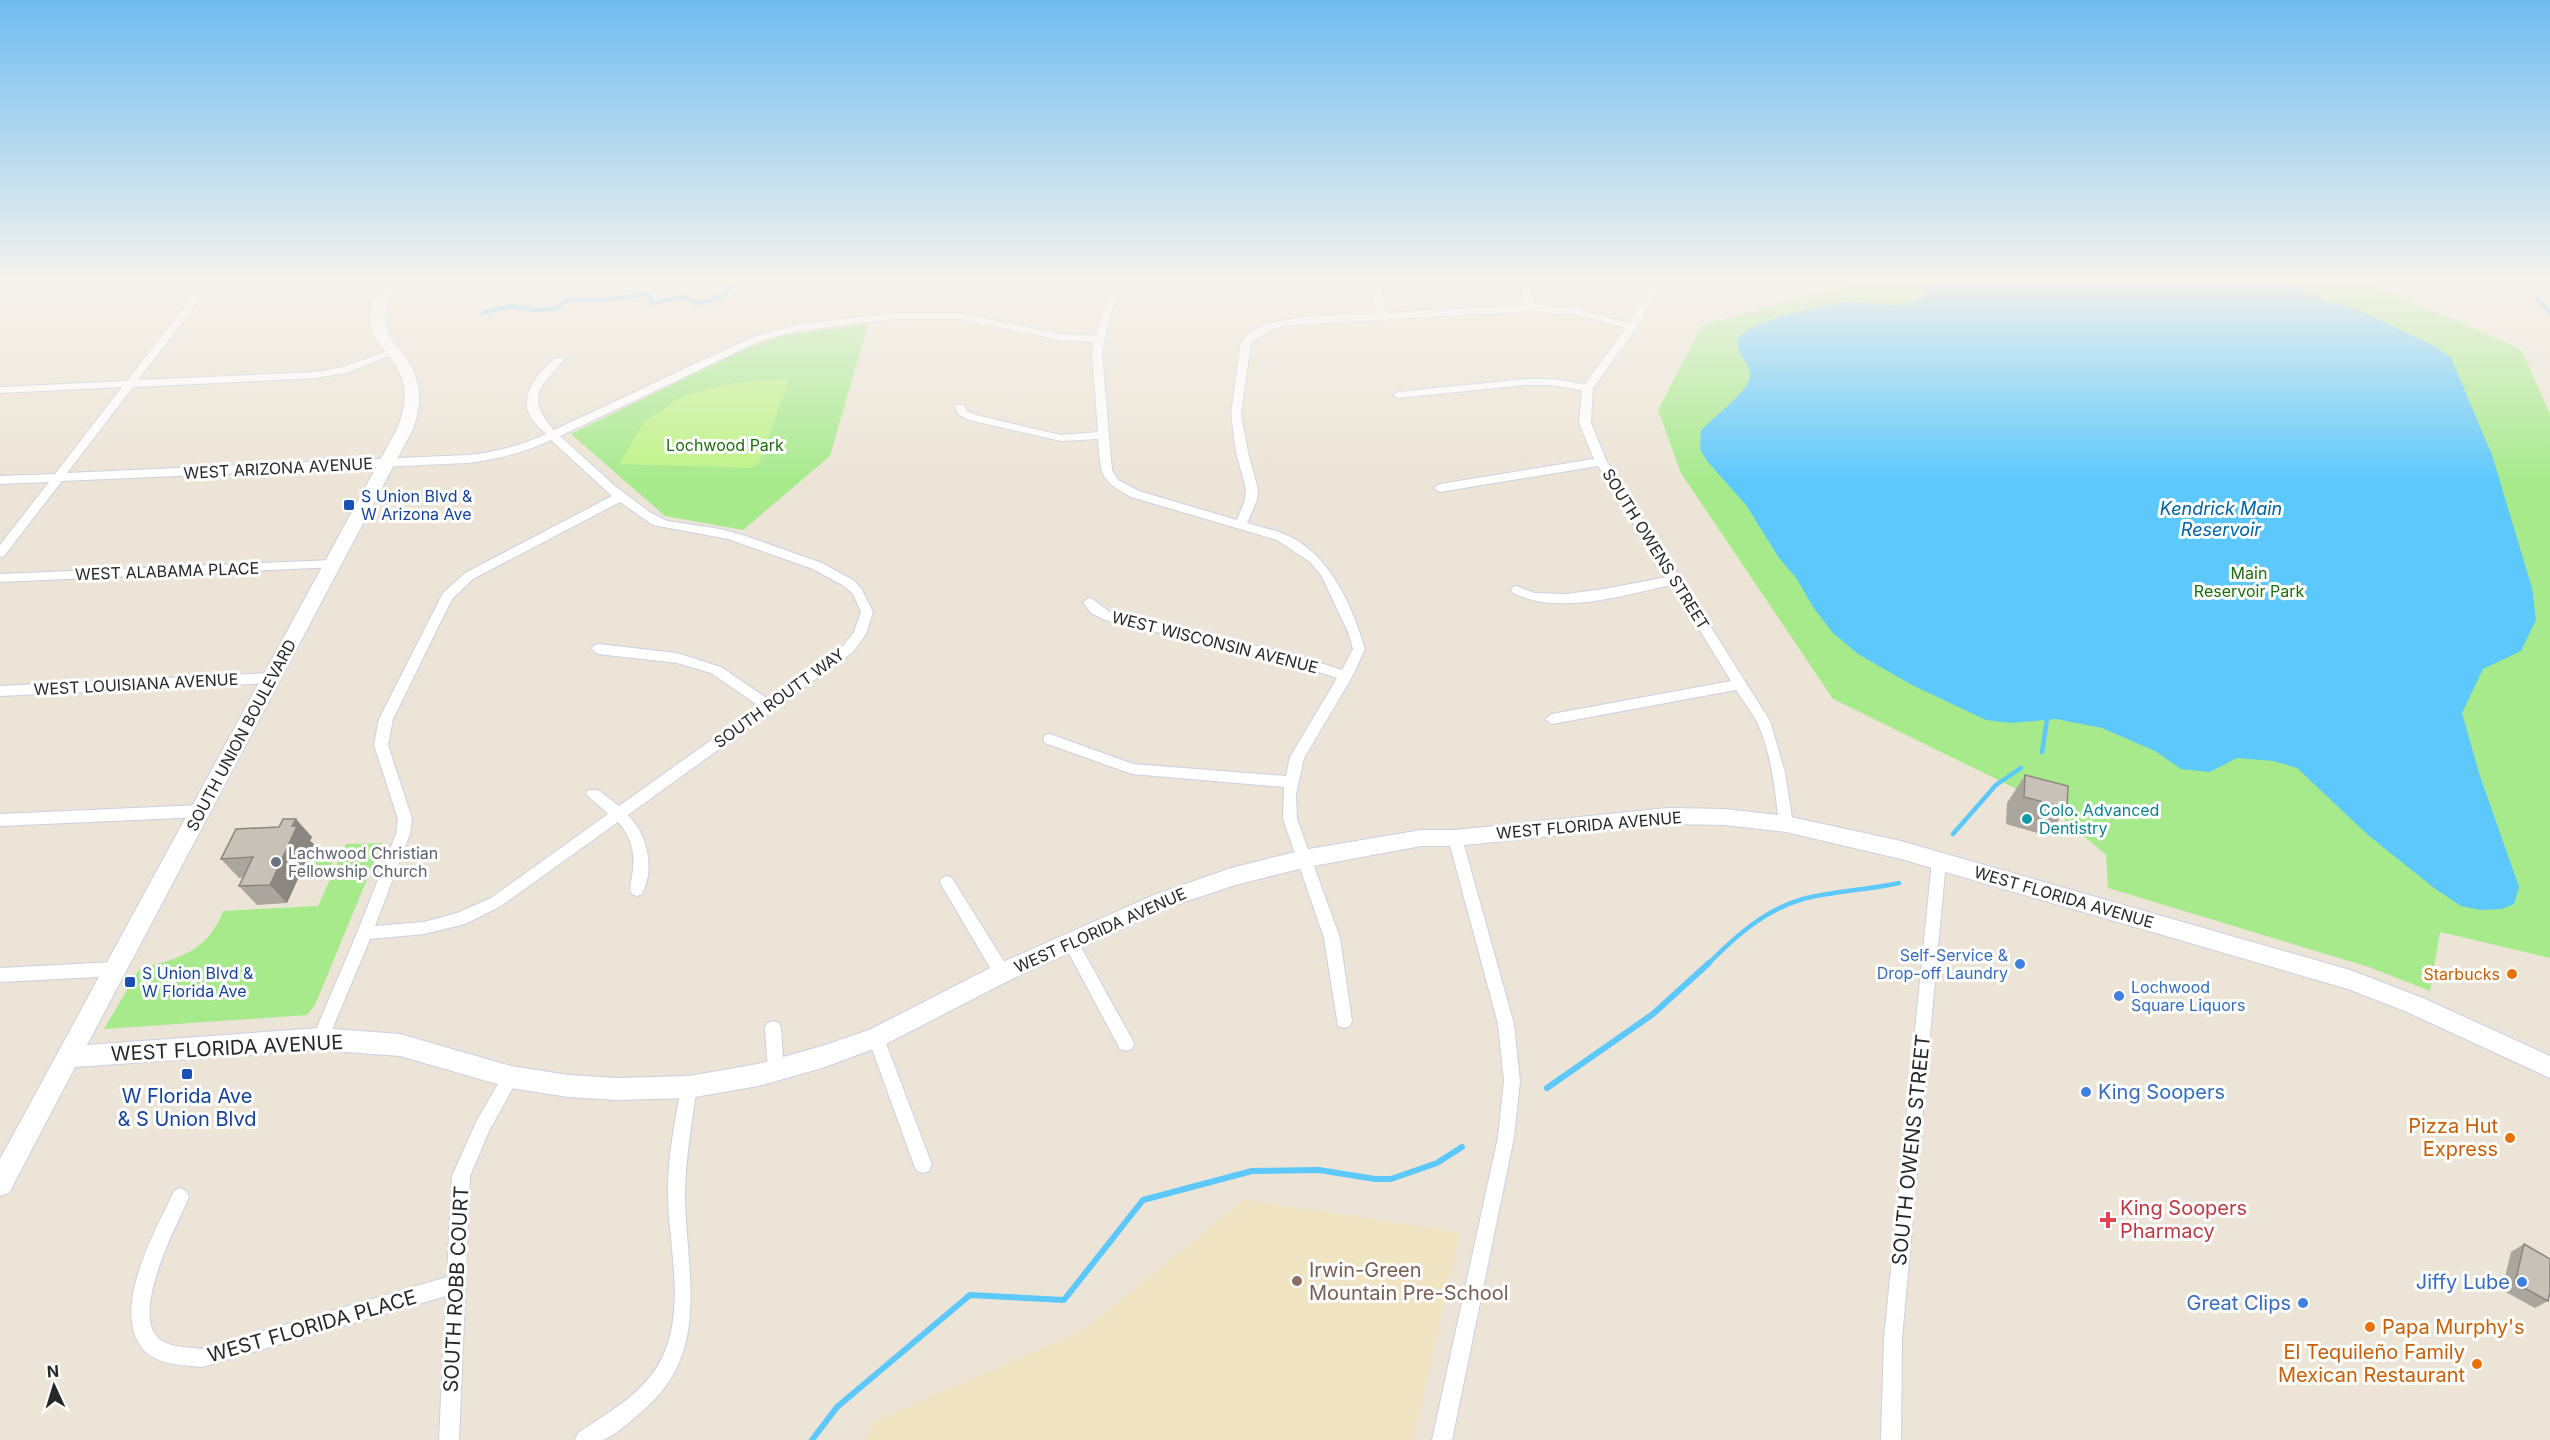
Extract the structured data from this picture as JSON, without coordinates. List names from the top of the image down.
{
  "streets": {
    "street": [
      "WEST ARIZONA AVENUE",
      "SOUTH OWENS STREET",
      "WEST ALABAMA PLACE",
      "WEST WISCONSIN AVENUE",
      "WEST LOUISIANA AVENUE",
      "SOUTH ROUTT WAY",
      "SOUTH UNION BOULEVARD",
      "WEST FLORIDA AVENUE",
      "SOUTH ROBB COURT",
      "WEST FLORIDA PLACE"
    ]
  },
  "crossings": [
    ["WEST ARIZONA AVENUE", "SOUTH ROUTT WAY"],
    ["WEST ARIZONA AVENUE", "SOUTH UNION BOULEVARD"],
    ["SOUTH OWENS STREET", "WEST FLORIDA AVENUE"],
    ["WEST ALABAMA PLACE", "SOUTH UNION BOULEVARD"],
    ["WEST LOUISIANA AVENUE", "SOUTH UNION BOULEVARD"],
    ["SOUTH UNION BOULEVARD", "WEST FLORIDA AVENUE"],
    ["WEST FLORIDA AVENUE", "SOUTH ROBB COURT"],
    ["SOUTH ROBB COURT", "WEST FLORIDA PLACE"]
  ],
  "water": ["Kendrick Main Reservoir"],
  "parks": ["Lochwood Park", "Main Reservoir Park"],
  "places": {
    "transit": ["S Union Blvd & W Arizona Ave", "S Union Blvd & W Florida Ave", "W Florida Ave & S Union Blvd"],
    "other": [
      "Colo. Advanced Dentistry",
      "Lachwood Christian Fellowship Church",
      "Self-Service & Drop-off Laundry",
      "Starbucks",
      "Lochwood Square Liquors",
      "King Soopers",
      "Pizza Hut Express",
      "Irwin-Green Mountain Pre-School",
      "Jiffy Lube",
      "Great Clips",
      "Papa Murphy's",
      "El Tequileño Family Mexican Restaurant"
    ],
    "health": ["King Soopers Pharmacy"]
  },
  "north": "top"
}
